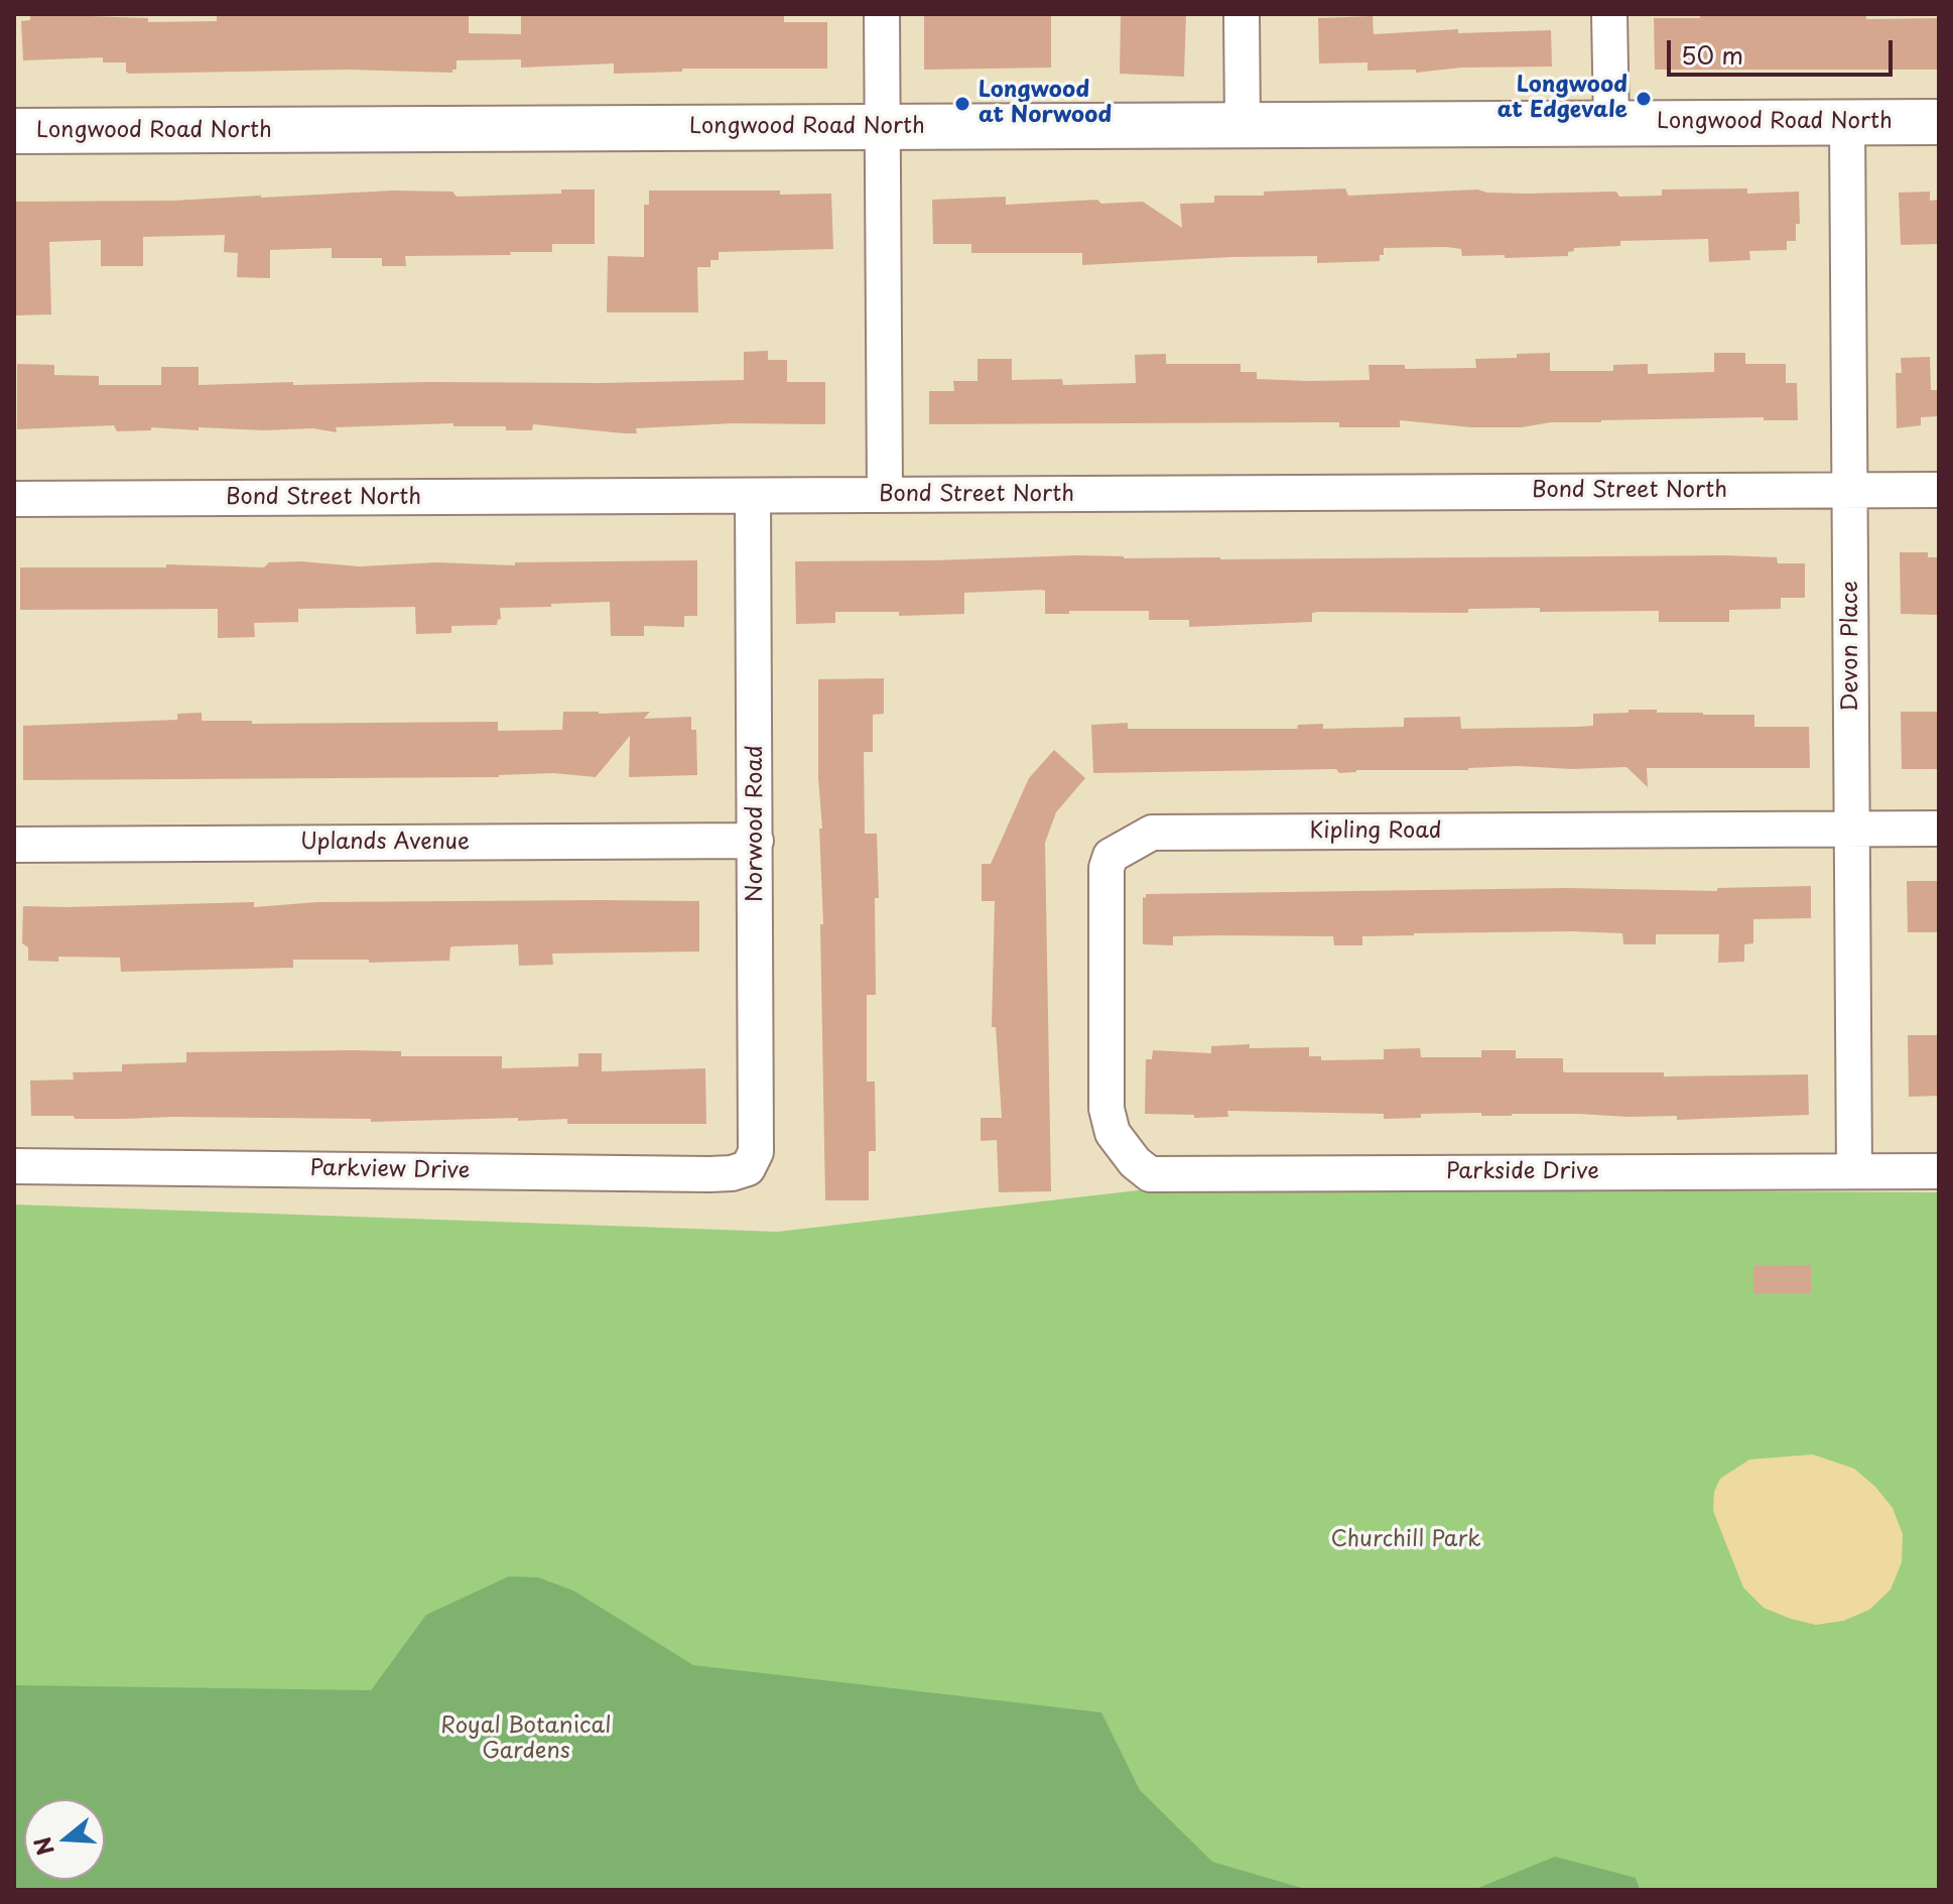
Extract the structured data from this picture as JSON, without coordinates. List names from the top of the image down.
{
  "streets": {
    "street": [
      "Longwood Road North",
      "Bond Street North",
      "Devon Place",
      "Norwood Road",
      "Kipling Road",
      "Uplands Avenue",
      "Parkview Drive",
      "Parkside Drive"
    ]
  },
  "crossings": [
    ["Longwood Road North", "Devon Place"],
    ["Bond Street North", "Devon Place"],
    ["Bond Street North", "Norwood Road"],
    ["Devon Place", "Kipling Road"],
    ["Devon Place", "Parkside Drive"],
    ["Norwood Road", "Uplands Avenue"],
    ["Norwood Road", "Parkview Drive"],
    ["Kipling Road", "Parkside Drive"]
  ],
  "parks": ["Churchill Park", "Royal Botanical Gardens"],
  "places": ["Longwood at Edgevale", "Longwood at Norwood"],
  "scale_bar": "50 m",
  "north": "left"
}
